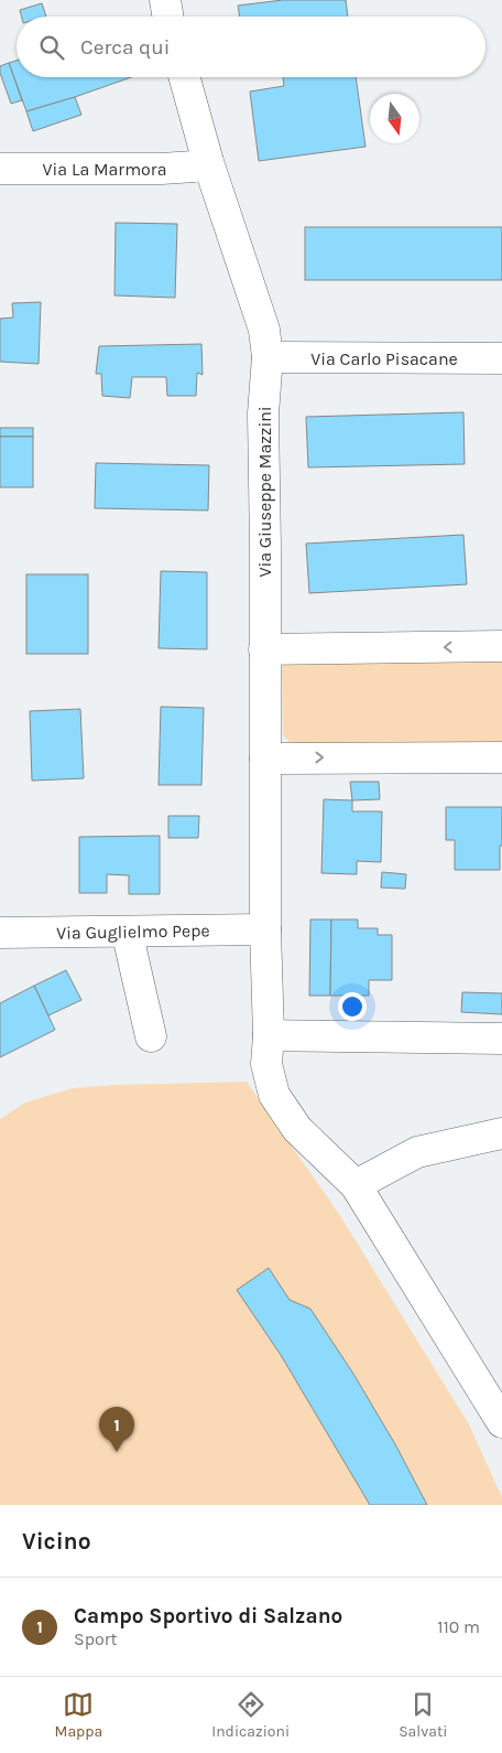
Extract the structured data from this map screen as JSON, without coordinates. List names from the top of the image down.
{
  "streets": {
    "street": [
      "Via La Marmora",
      "Via Carlo Pisacane",
      "Via Giuseppe Mazzini",
      "Via Guglielmo Pepe"
    ]
  },
  "crossings": [
    ["Via La Marmora", "Via Giuseppe Mazzini"],
    ["Via Carlo Pisacane", "Via Giuseppe Mazzini"],
    ["Via Giuseppe Mazzini", "Via Guglielmo Pepe"]
  ],
  "north": "bottom",
  "page": {
    "search": "Cerca qui",
    "pins": "1",
    "heading": "Vicino",
    "list": [
      {
        "mark": "1",
        "name": "Campo Sportivo di Salzano",
        "note": "Sport",
        "value": "110 m"
      }
    ],
    "nav": ["Mappa", "Indicazioni", "Salvati"]
  }
}
